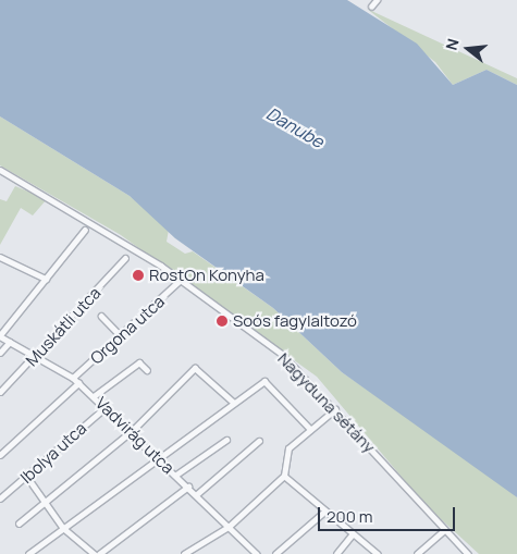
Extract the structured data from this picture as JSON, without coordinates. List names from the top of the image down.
{
  "streets": {
    "street": [
      "Muskátli utca",
      "Orgona utca",
      "Nagyduna sétány",
      "Vadvirág utca",
      "Ibolya utca"
    ]
  },
  "crossings": [
    ["Muskátli utca", "Vadvirág utca"],
    ["Orgona utca", "Nagyduna sétány"],
    ["Orgona utca", "Vadvirág utca"],
    ["Vadvirág utca", "Ibolya utca"]
  ],
  "water": ["Danube"],
  "places": ["RostOn Konyha", "Soós fagylaltozó"],
  "scale_bar": "200 m",
  "north": "left"
}
